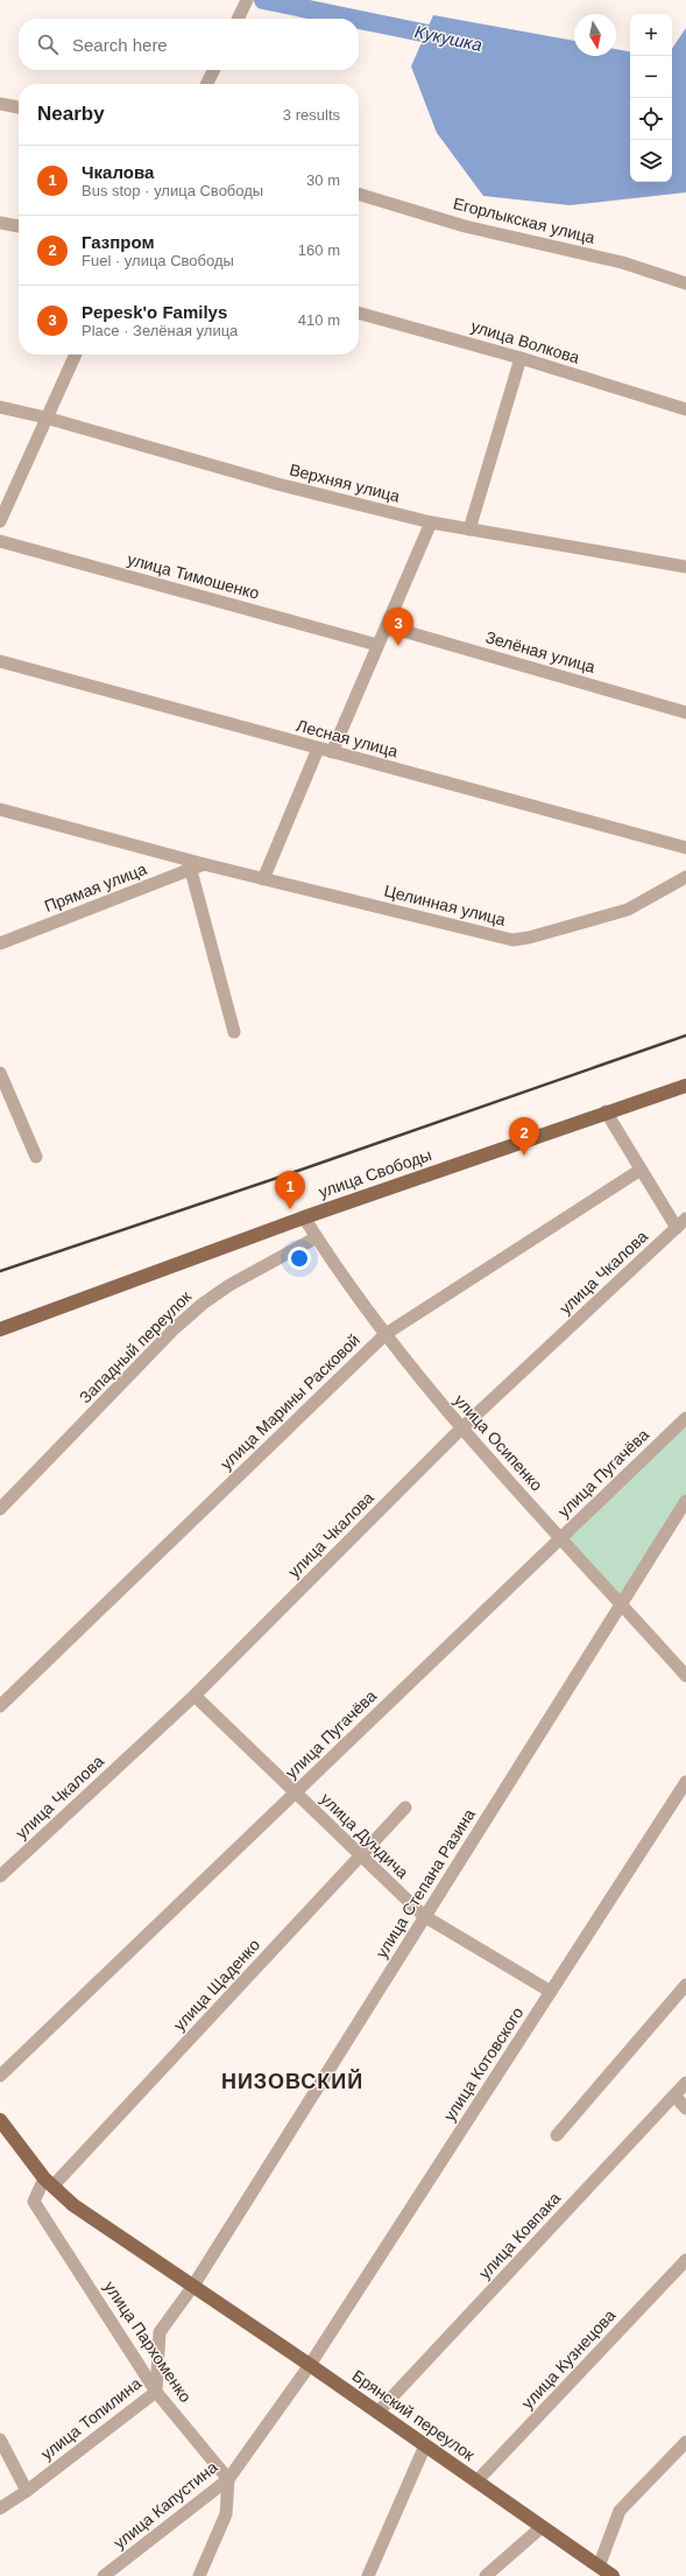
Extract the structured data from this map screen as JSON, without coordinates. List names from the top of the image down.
{
  "streets": {
    "main road": ["улица Свободы", "Брянский переулок"],
    "street": [
      "Егорлыкская улица",
      "улица Волкова",
      "Верхняя улица",
      "улица Тимошенко",
      "Зелёная улица",
      "Лесная улица",
      "Прямая улица",
      "Целинная улица",
      "улица Чкалова",
      "Западный переулок",
      "улица Марины Расковой",
      "улица Осипенко",
      "улица Пугачёва",
      "улица Дундича",
      "улица Степана Разина",
      "улица Щаденко",
      "улица Котовского",
      "улица Ковпака",
      "улица Пархоменко",
      "улица Кузнецова",
      "улица Топилина",
      "улица Капустина"
    ]
  },
  "crossings": [
    ["Прямая улица", "Целинная улица"],
    ["улица Свободы", "улица Осипенко"],
    ["улица Чкалова", "улица Осипенко"],
    ["улица Чкалова", "улица Дундича"],
    ["Западный переулок", "улица Осипенко"],
    ["улица Марины Расковой", "улица Осипенко"],
    ["улица Осипенко", "улица Пугачёва"],
    ["улица Осипенко", "улица Степана Разина"],
    ["улица Пугачёва", "улица Дундича"],
    ["улица Дундича", "улица Степана Разина"],
    ["улица Дундича", "улица Щаденко"],
    ["улица Дундича", "улица Котовского"],
    ["улица Степана Разина", "Брянский переулок"],
    ["улица Степана Разина", "улица Топилина"],
    ["улица Щаденко", "улица Пархоменко"],
    ["улица Щаденко", "Брянский переулок"],
    ["улица Котовского", "Брянский переулок"],
    ["улица Котовского", "улица Капустина"],
    ["улица Ковпака", "Брянский переулок"],
    ["улица Пархоменко", "Брянский переулок"],
    ["улица Пархоменко", "улица Топилина"],
    ["улица Пархоменко", "улица Капустина"],
    ["улица Кузнецова", "Брянский переулок"],
    ["Брянский переулок", "улица Топилина"],
    ["Брянский переулок", "улица Капустина"]
  ],
  "districts": ["НИЗОВСКИЙ"],
  "water": ["Кукушка"],
  "north": "bottom",
  "page": {
    "map_buttons": ["+", "−"],
    "search": "Search here",
    "heading": ["Nearby", "3 results"],
    "list": [
      {
        "mark": "1",
        "name": "Чкалова",
        "note": "Bus stop · улица Свободы",
        "value": "30 m"
      },
      {
        "mark": "2",
        "name": "Газпром",
        "note": "Fuel · улица Свободы",
        "value": "160 m"
      },
      {
        "mark": "3",
        "name": "Pepesk'o Familys",
        "note": "Place · Зелёная улица",
        "value": "410 m"
      }
    ],
    "pins": ["3", "2", "1"]
  }
}
